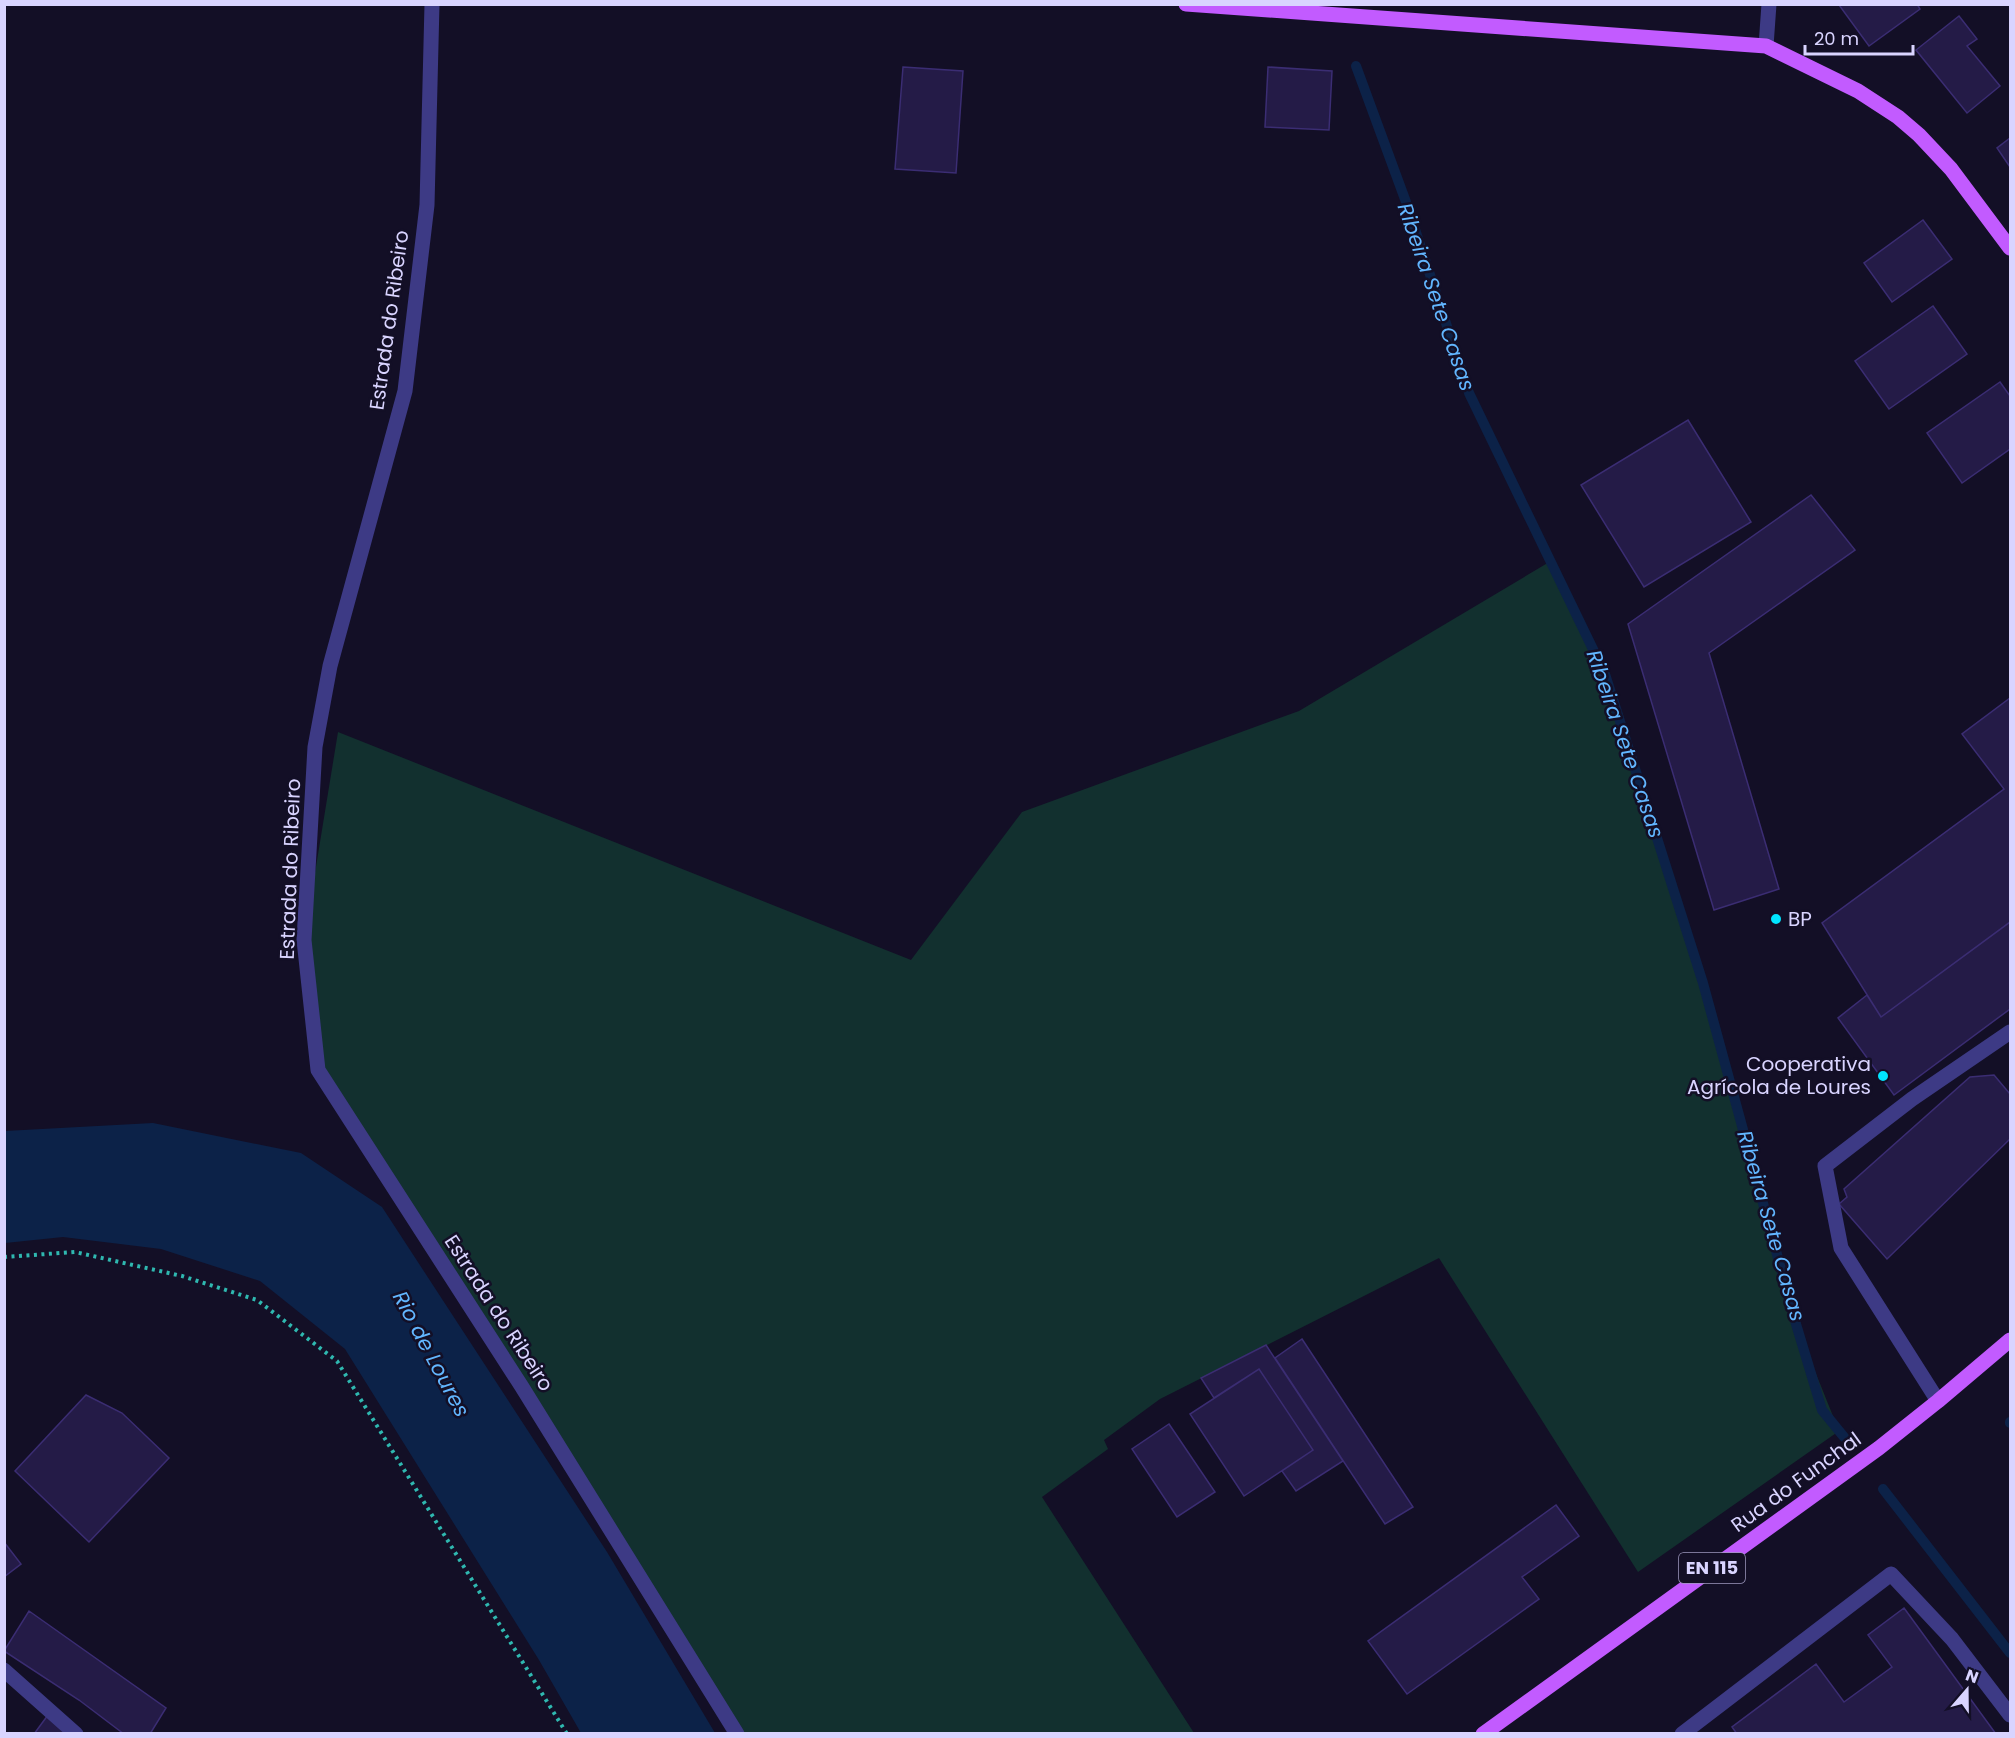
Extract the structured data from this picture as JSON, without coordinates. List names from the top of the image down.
{
  "streets": {
    "main road": ["Rua do Funchal", "EN 115"],
    "street": ["Estrada do Ribeiro"]
  },
  "water": ["Ribeira Sete Casas", "Rio de Loures"],
  "places": ["BP", "Cooperativa Agrícola de Loures"],
  "scale_bar": "20 m",
  "north": "top"
}
